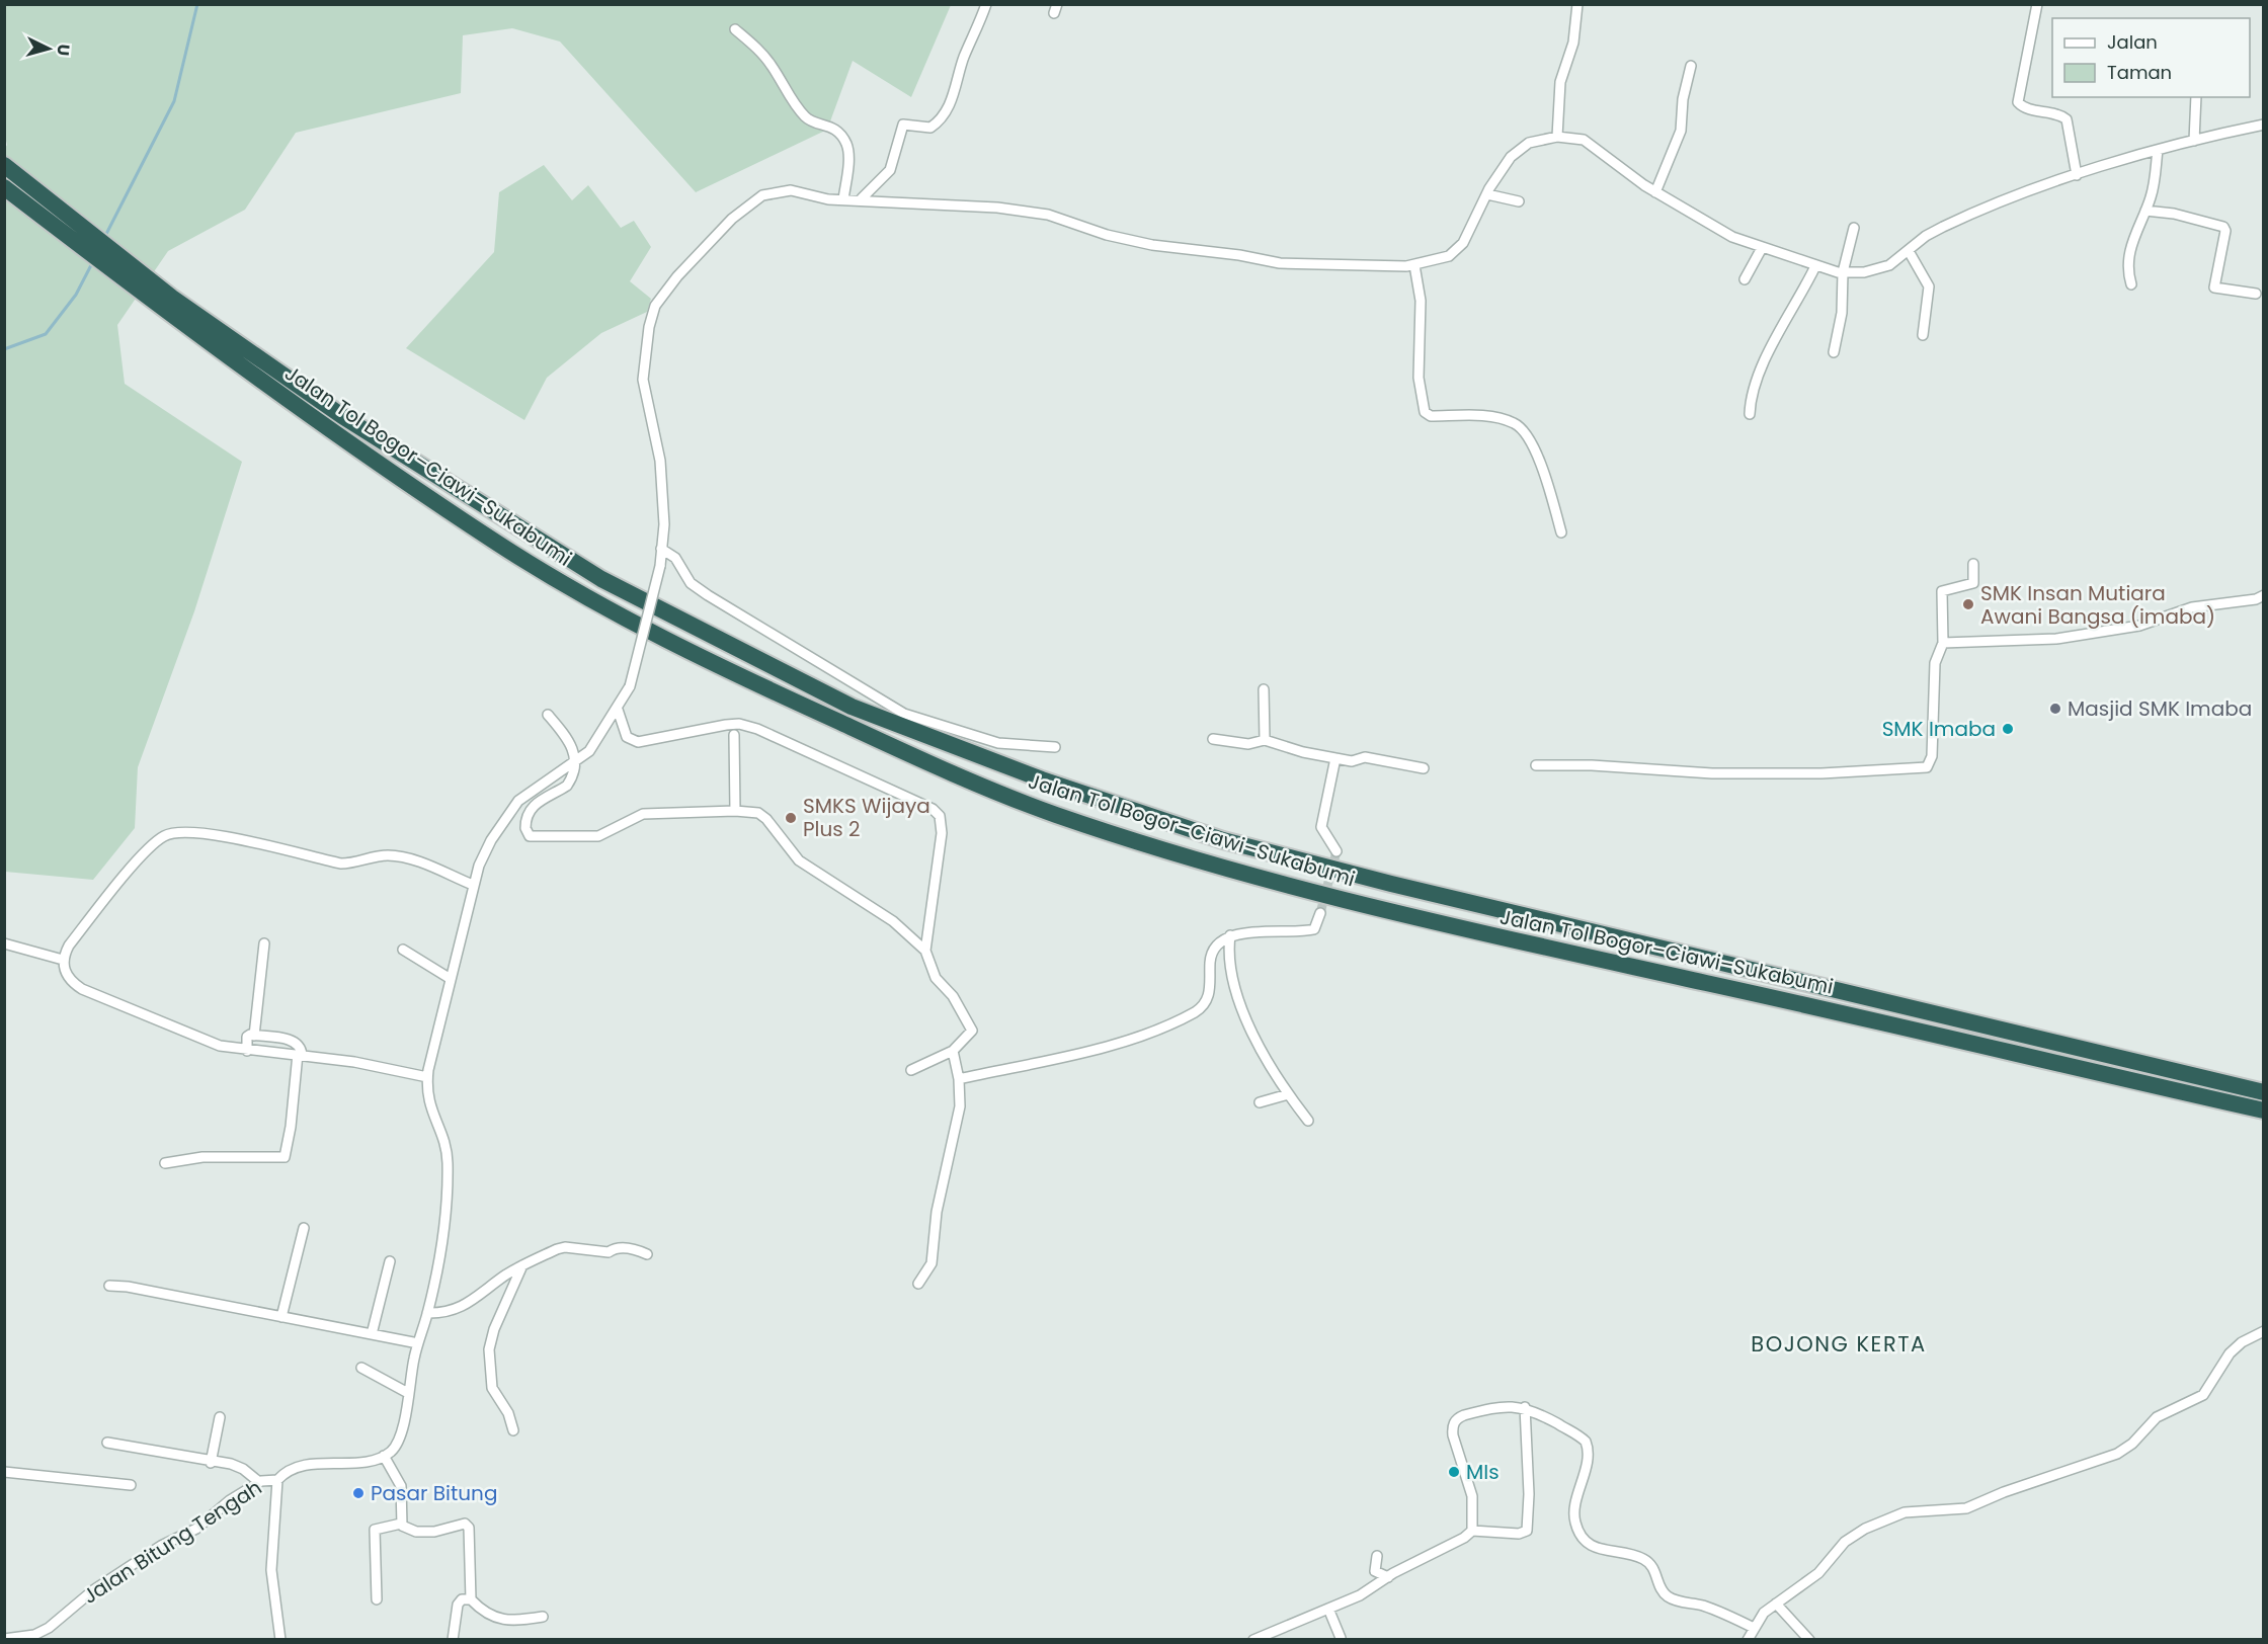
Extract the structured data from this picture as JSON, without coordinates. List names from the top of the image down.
{
  "streets": {
    "highway": ["Jalan Tol Bogor–Ciawi–Sukabumi"],
    "street": ["Jalan Bitung Tengah"]
  },
  "districts": ["BOJONG KERTA"],
  "places": [
    "SMK Insan Mutiara Awani Bangsa (imaba)",
    "Masjid SMK Imaba",
    "SMK Imaba",
    "SMKS Wijaya Plus 2",
    "MIs",
    "Pasar Bitung"
  ],
  "legend": ["Jalan", "Taman"],
  "north": "right"
}
